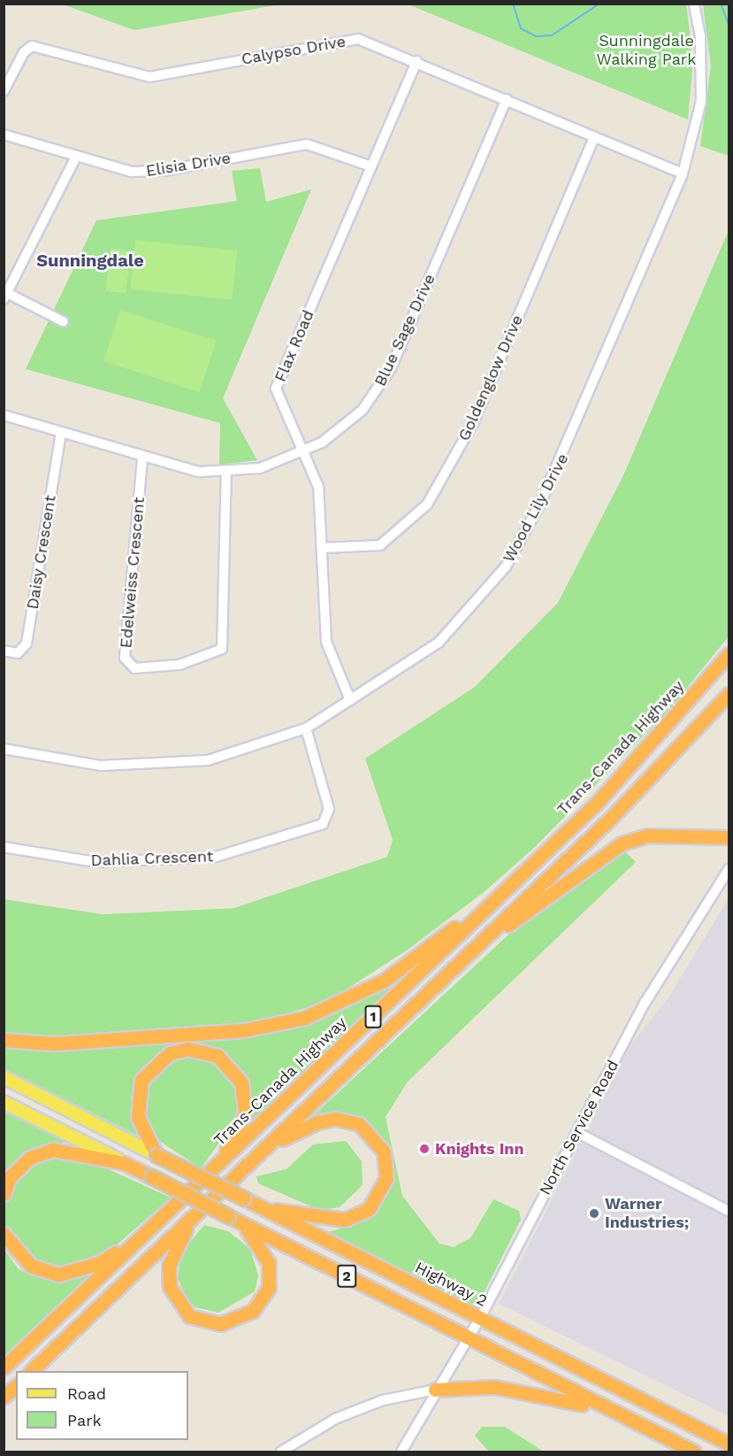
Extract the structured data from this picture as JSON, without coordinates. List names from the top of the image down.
{
  "streets": {
    "highway": [
      "Trans-Canada Highway",
      "1",
      "2",
      "Highway 2"
    ],
    "street": [
      "Calypso Drive",
      "Elisia Drive",
      "Blue Sage Drive",
      "Flax Road",
      "Goldenglow Drive",
      "Wood Lily Drive",
      "Daisy Crescent",
      "Edelweiss Crescent",
      "Dahlia Crescent",
      "North Service Road"
    ]
  },
  "crossings": [
    ["Calypso Drive", "Blue Sage Drive"],
    ["Calypso Drive", "Flax Road"],
    ["Calypso Drive", "Goldenglow Drive"],
    ["Calypso Drive", "Wood Lily Drive"],
    ["Elisia Drive", "Flax Road"],
    ["Blue Sage Drive", "Flax Road"],
    ["Blue Sage Drive", "Daisy Crescent"],
    ["Blue Sage Drive", "Edelweiss Crescent"],
    ["Flax Road", "Goldenglow Drive"],
    ["Flax Road", "Wood Lily Drive"],
    ["Wood Lily Drive", "Dahlia Crescent"],
    ["North Service Road", "2"],
    ["North Service Road", "Highway 2"],
    ["2", "Highway 2"]
  ],
  "districts": ["Sunningdale"],
  "parks": ["Sunningdale Walking Park"],
  "places": ["Knights Inn", "Warner Industries;"],
  "legend": ["Road", "Park"]
}
